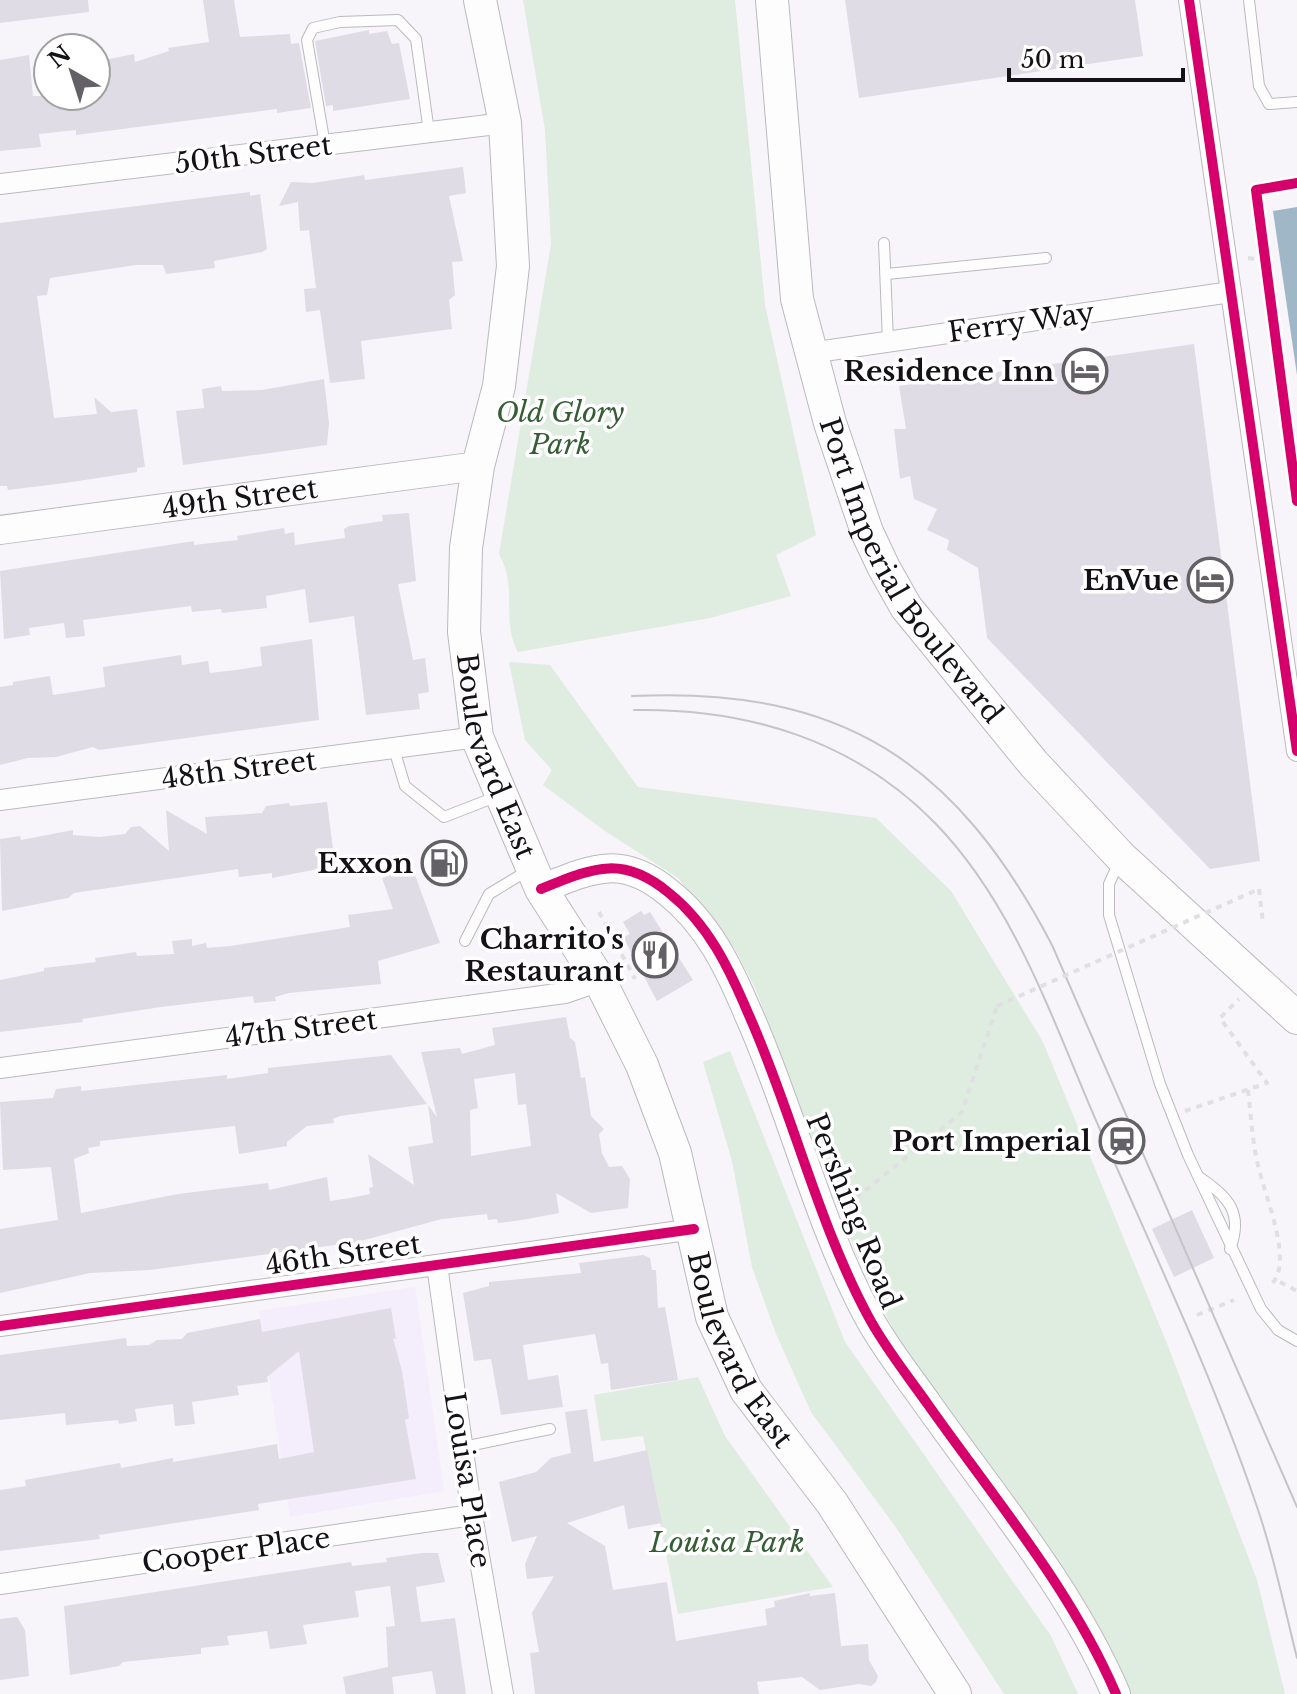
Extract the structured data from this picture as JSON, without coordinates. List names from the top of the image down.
{
  "streets": {
    "main road": ["Port Imperial Boulevard", "Boulevard East"],
    "street": [
      "50th Street",
      "Ferry Way",
      "49th Street",
      "48th Street",
      "47th Street",
      "Pershing Road",
      "46th Street",
      "Louisa Place",
      "Cooper Place"
    ]
  },
  "crossings": [
    ["50th Street", "Boulevard East"],
    ["Ferry Way", "Port Imperial Boulevard"],
    ["49th Street", "Boulevard East"],
    ["Boulevard East", "48th Street"],
    ["Boulevard East", "47th Street"],
    ["Boulevard East", "Pershing Road"],
    ["Boulevard East", "46th Street"],
    ["46th Street", "Louisa Place"],
    ["Louisa Place", "Cooper Place"]
  ],
  "parks": ["Old Glory Park", "Louisa Park"],
  "places": {
    "hotel": ["Residence Inn", "EnVue"],
    "fuel station": ["Exxon"],
    "restaurant": ["Charrito's Restaurant"],
    "station": ["Port Imperial"]
  },
  "scale_bar": "50 m",
  "north": "top left"
}
